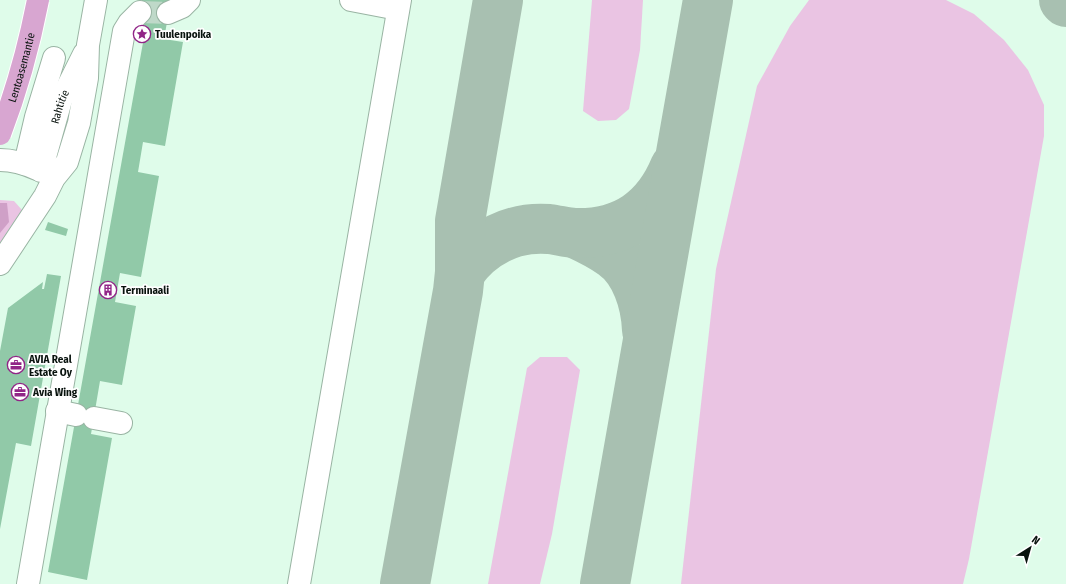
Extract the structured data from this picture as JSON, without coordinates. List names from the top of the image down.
{
  "streets": {
    "main road": ["Lentoasemantie"],
    "street": ["Rahtitie"]
  },
  "places": {
    "place": ["Tuulenpoika"],
    "building": ["Terminaali"],
    "office": ["AVIA Real Estate Oy", "Avia Wing"]
  },
  "north": "top right"
}
